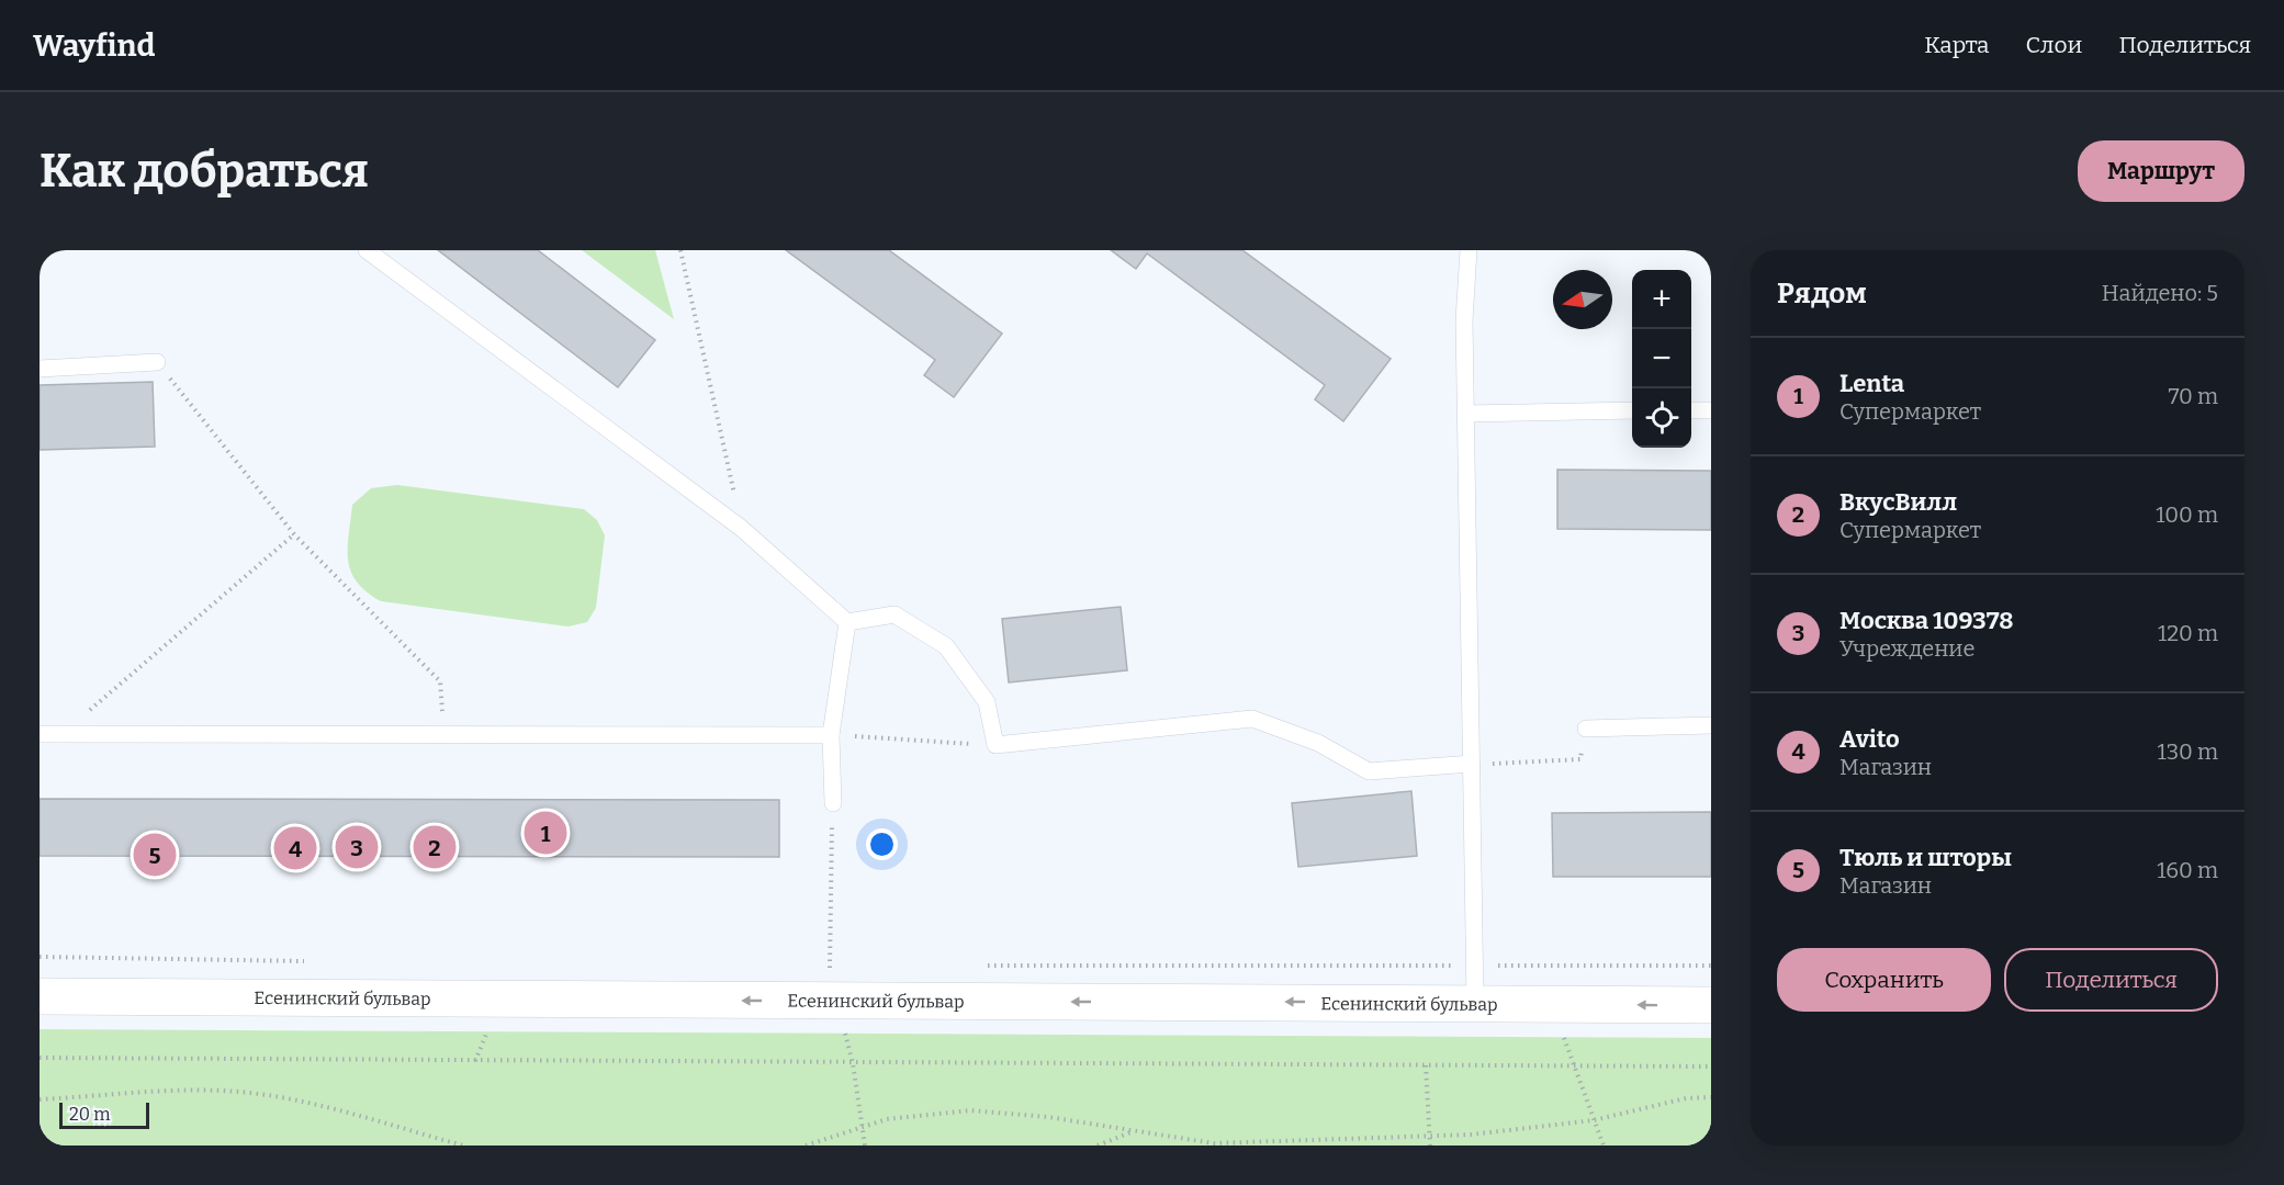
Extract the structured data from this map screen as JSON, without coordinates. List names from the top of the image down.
{
  "streets": {
    "street": ["Есенинский бульвар"]
  },
  "one_way": ["Есенинский бульвар"],
  "scale_bar": "20 m",
  "north": "left",
  "page": {
    "header": "Wayfind",
    "nav": ["Карта", "Слои", "Поделиться"],
    "buttons": [
      "Маршрут",
      ["Сохранить", "Поделиться"]
    ],
    "title": "Как добраться",
    "heading": ["Рядом", "Найдено: 5"],
    "map_buttons": ["+", "−"],
    "list": [
      {
        "mark": "1",
        "name": "Lenta",
        "note": "Супермаркет",
        "value": "70 m"
      },
      {
        "mark": "2",
        "name": "ВкусВилл",
        "note": "Супермаркет",
        "value": "100 m"
      },
      {
        "mark": "3",
        "name": "Москва 109378",
        "note": "Учреждение",
        "value": "120 m"
      },
      {
        "mark": "4",
        "name": "Avito",
        "note": "Магазин",
        "value": "130 m"
      },
      {
        "mark": "5",
        "name": "Тюль и шторы",
        "note": "Магазин",
        "value": "160 m"
      }
    ],
    "pins": [
      "1",
      "2",
      "3",
      "4",
      "5"
    ],
    "scale": "20 m"
  }
}
